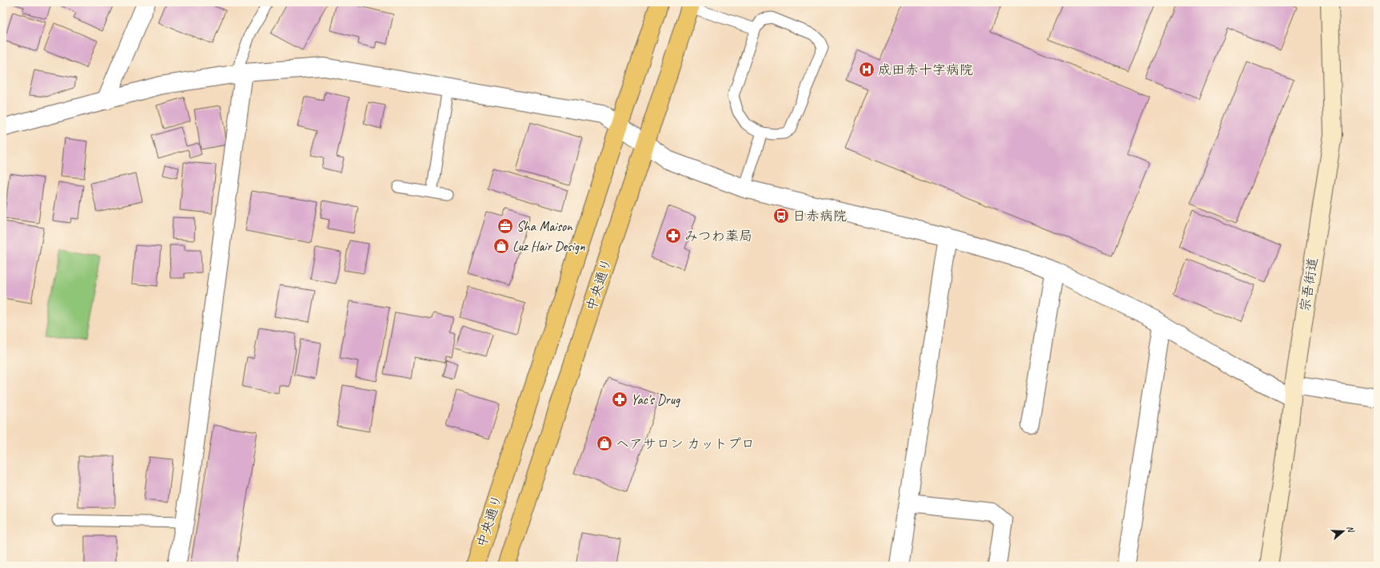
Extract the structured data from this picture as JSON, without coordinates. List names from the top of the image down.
{
  "streets": {
    "highway": ["中央通り"],
    "street": ["宗吾街道"]
  },
  "places": {
    "hospital": ["成田赤十字病院"],
    "bus stop": ["日赤病院"],
    "office": ["Sha Maison"],
    "pharmacy": ["みつわ薬局", "Yac's Drug"],
    "shop": ["Luz Hair Design", "ヘアサロン カットプロ"]
  },
  "north": "right"
}
